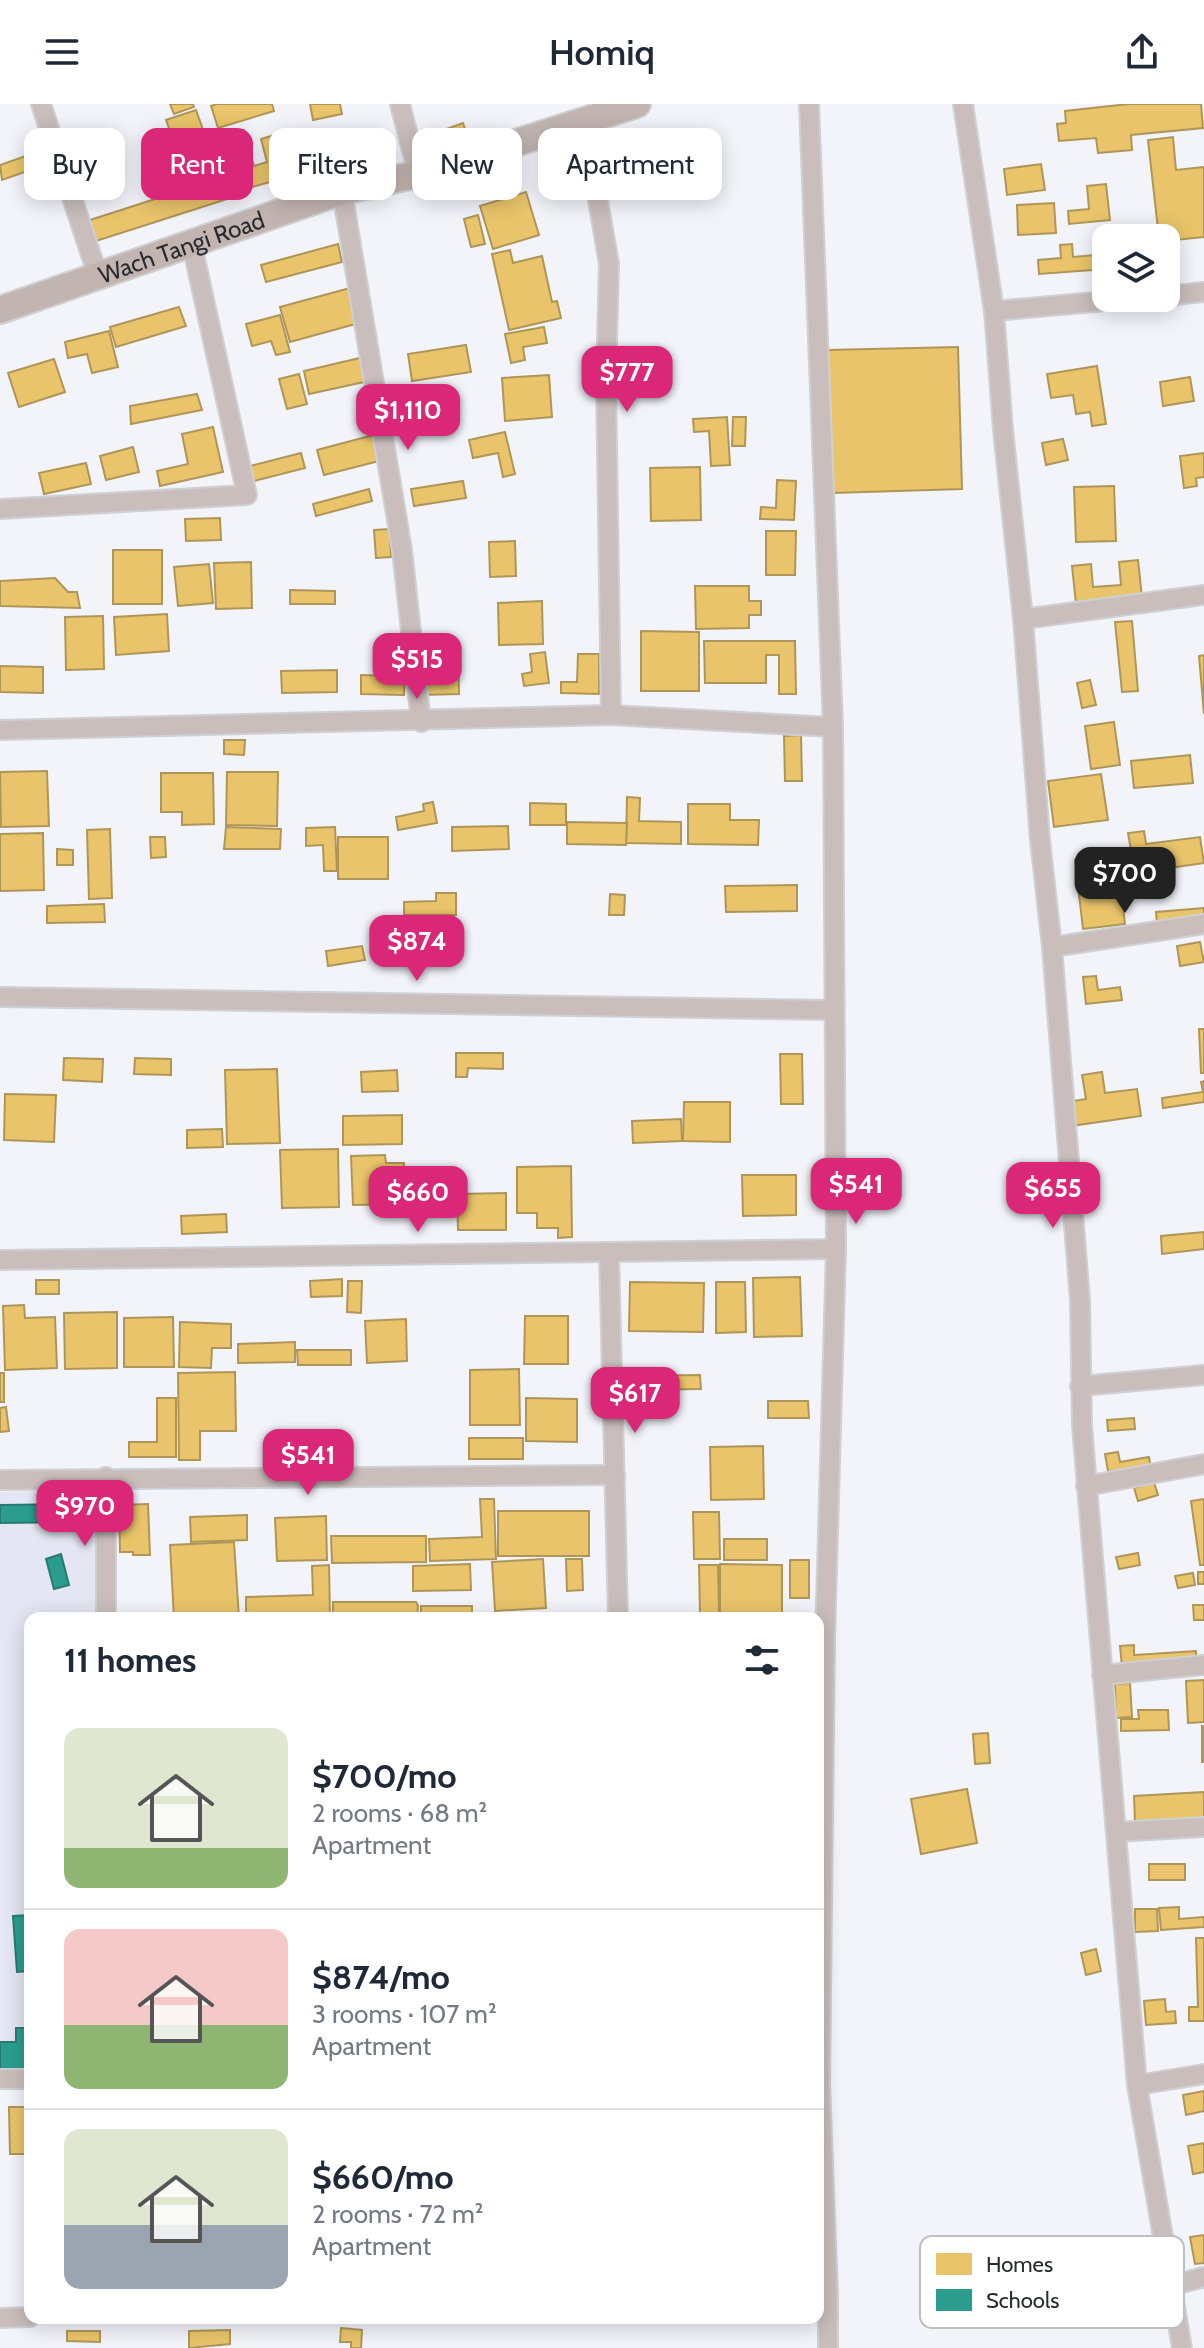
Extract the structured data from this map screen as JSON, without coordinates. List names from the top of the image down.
{
  "streets": {
    "main road": ["Wach Tangi Road"]
  },
  "legend": ["Homes", "Schools"],
  "page": {
    "header": "Homiq",
    "chip": [
      "Buy",
      "Rent",
      "Filters",
      "New",
      "Apartment"
    ],
    "price": [
      "$777",
      "$1,110",
      "$515",
      "$700",
      "$874",
      "$541",
      "$655",
      "$660",
      "$617",
      "$541",
      "$970"
    ],
    "heading": "11 homes",
    "list": [
      {
        "name": "$700/mo",
        "note": "2 rooms · 68 m² · Apartment"
      },
      {
        "name": "$874/mo",
        "note": "3 rooms · 107 m² · Apartment"
      },
      {
        "name": "$660/mo",
        "note": "2 rooms · 72 m² · Apartment"
      }
    ]
  }
}
